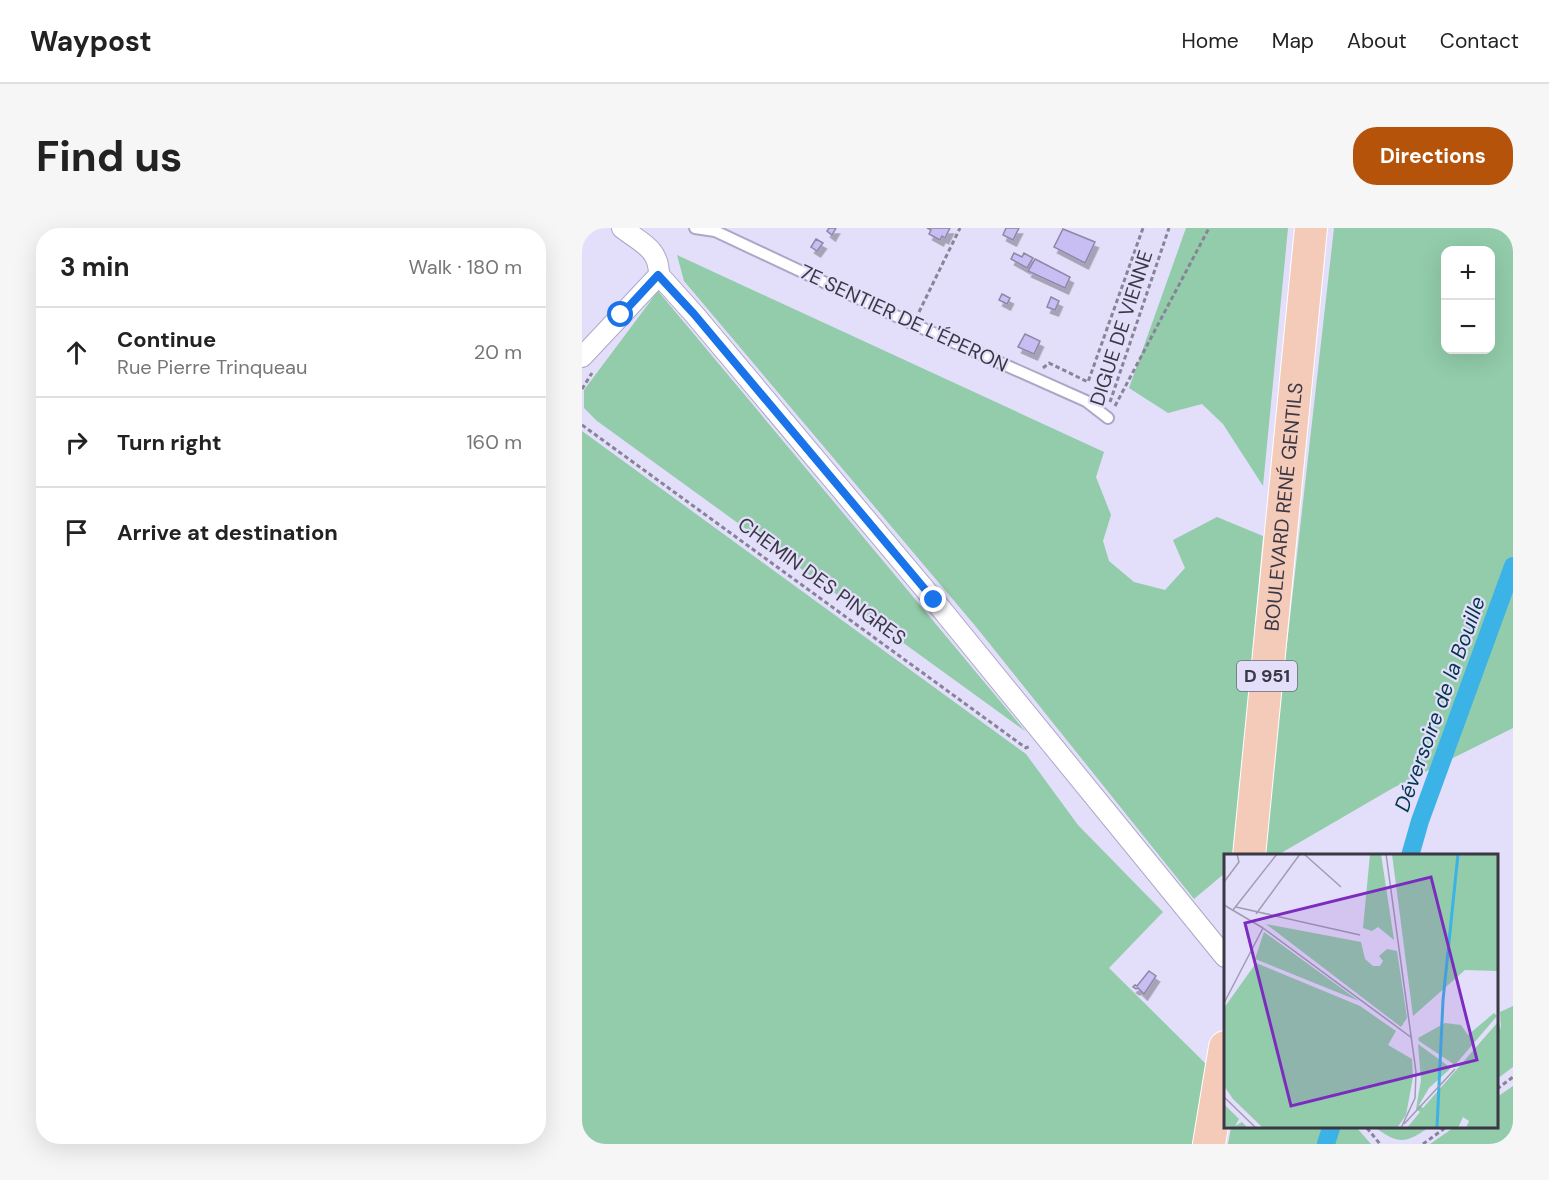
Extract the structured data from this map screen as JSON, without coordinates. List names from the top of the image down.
{
  "streets": {
    "main road": ["BOULEVARD RENÉ GENTILS", "D 951"],
    "lane": ["7E SENTIER DE L'ÉPERON"],
    "path": ["DIGUE DE VIENNE", "CHEMIN DES PINGRES"]
  },
  "crossings": [
    ["7E SENTIER DE L'ÉPERON", "DIGUE DE VIENNE"]
  ],
  "water": ["Déversoire de la Bouille"],
  "page": {
    "header": "Waypost",
    "nav": [
      "Home",
      "Map",
      "About",
      "Contact"
    ],
    "buttons": "Directions",
    "title": "Find us",
    "heading": ["3 min", "Walk · 180 m"],
    "map_buttons": ["+", "−"],
    "list": [
      ["Continue", "Rue Pierre Trinqueau", "20 m"],
      ["Turn right", "160 m"],
      "Arrive at destination"
    ]
  }
}
